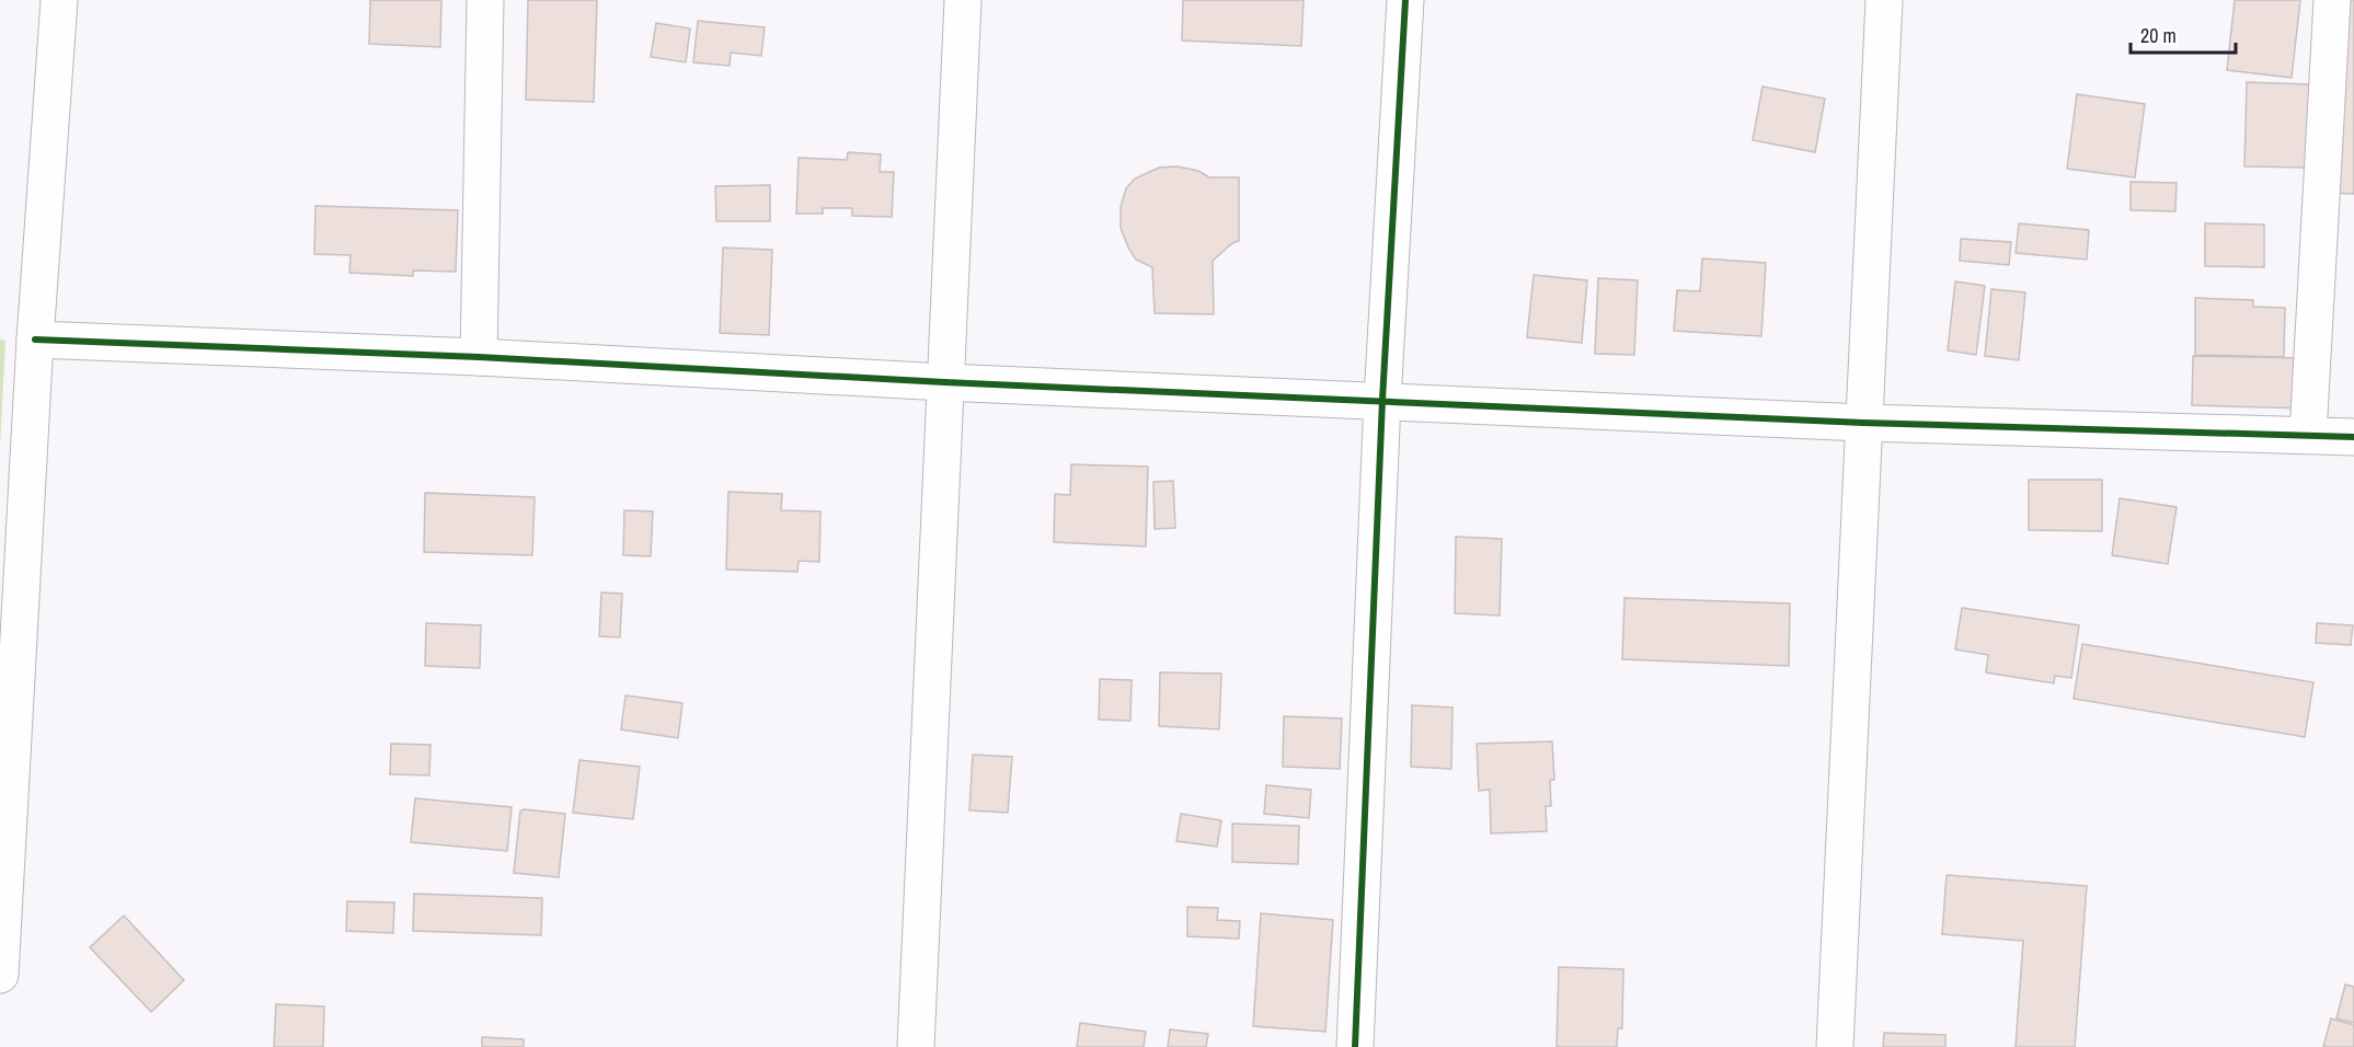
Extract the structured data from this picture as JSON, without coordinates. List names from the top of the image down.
{
  "scale_bar": "20 m"
}
